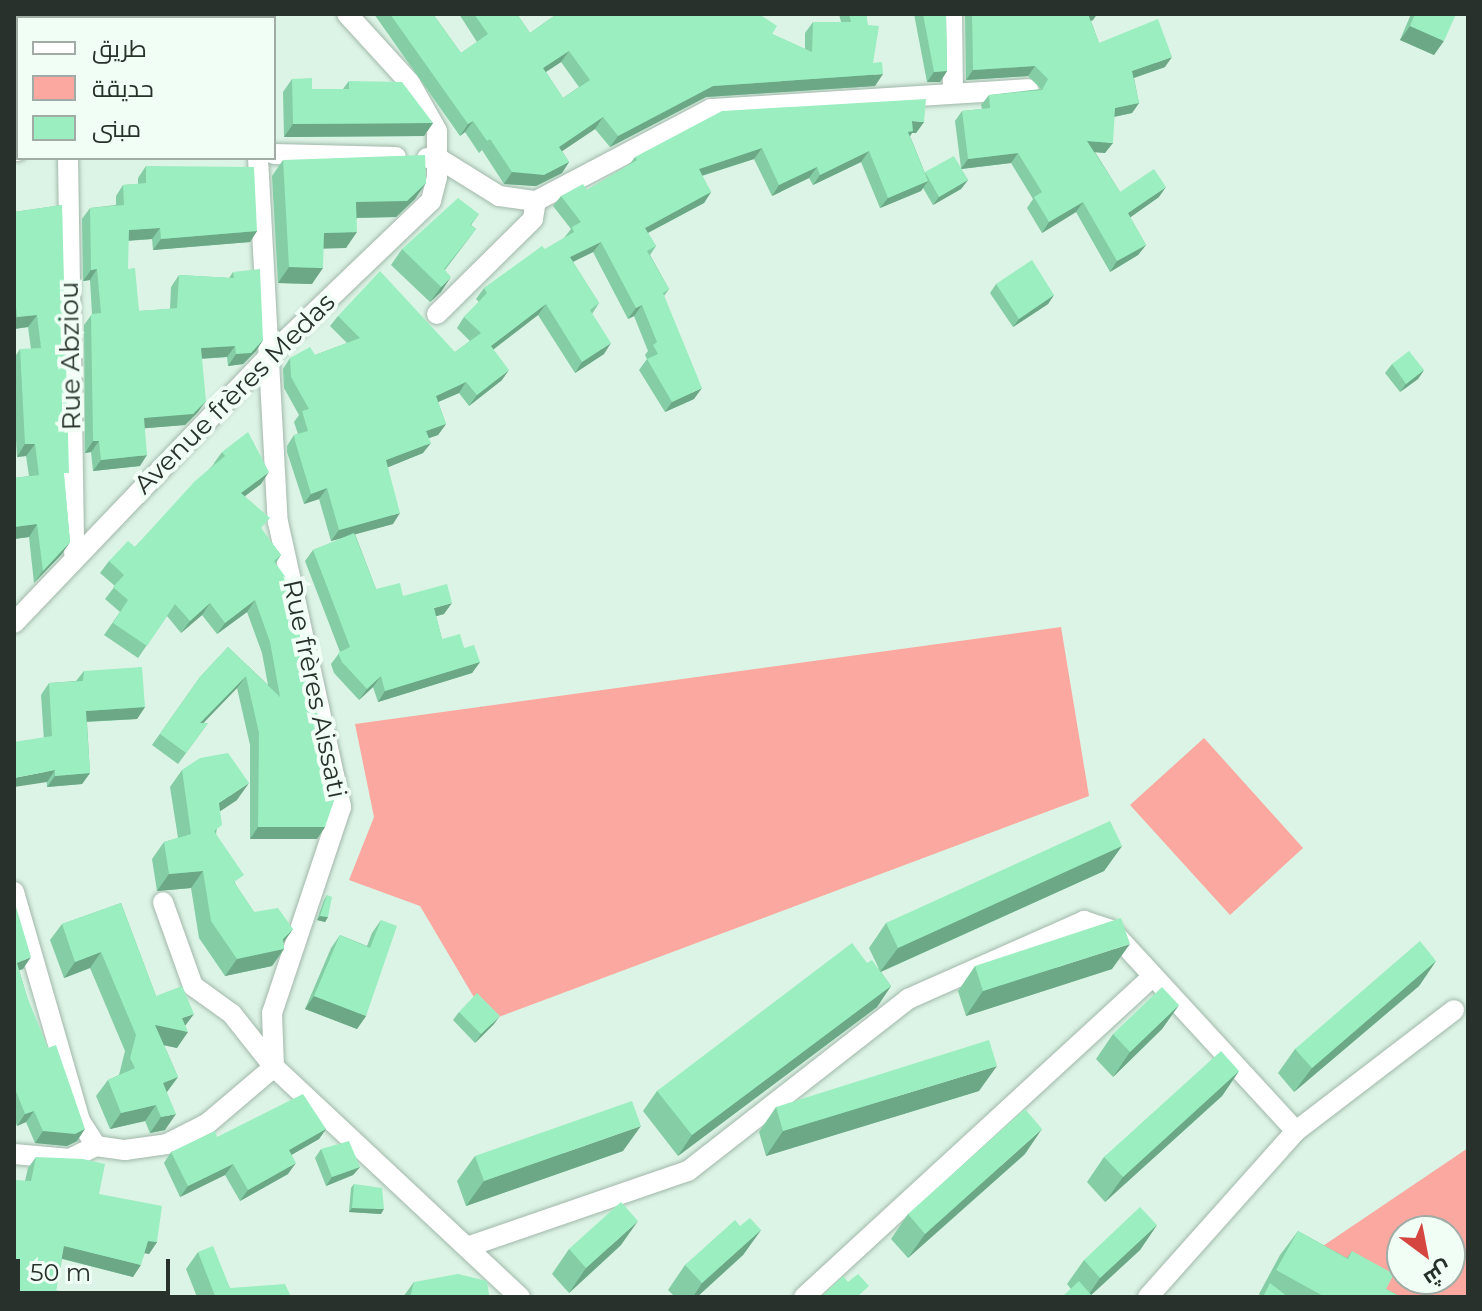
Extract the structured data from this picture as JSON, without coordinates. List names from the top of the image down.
{
  "streets": {
    "street": ["Rue Abziou", "Avenue frères Medas", "Rue frères Aissati"]
  },
  "crossings": [
    ["Rue Abziou", "Avenue frères Medas"],
    ["Avenue frères Medas", "Rue frères Aissati"]
  ],
  "legend": ["طريق", "حديقة", "مبنى"],
  "scale_bar": "50 m",
  "north": "bottom right"
}
